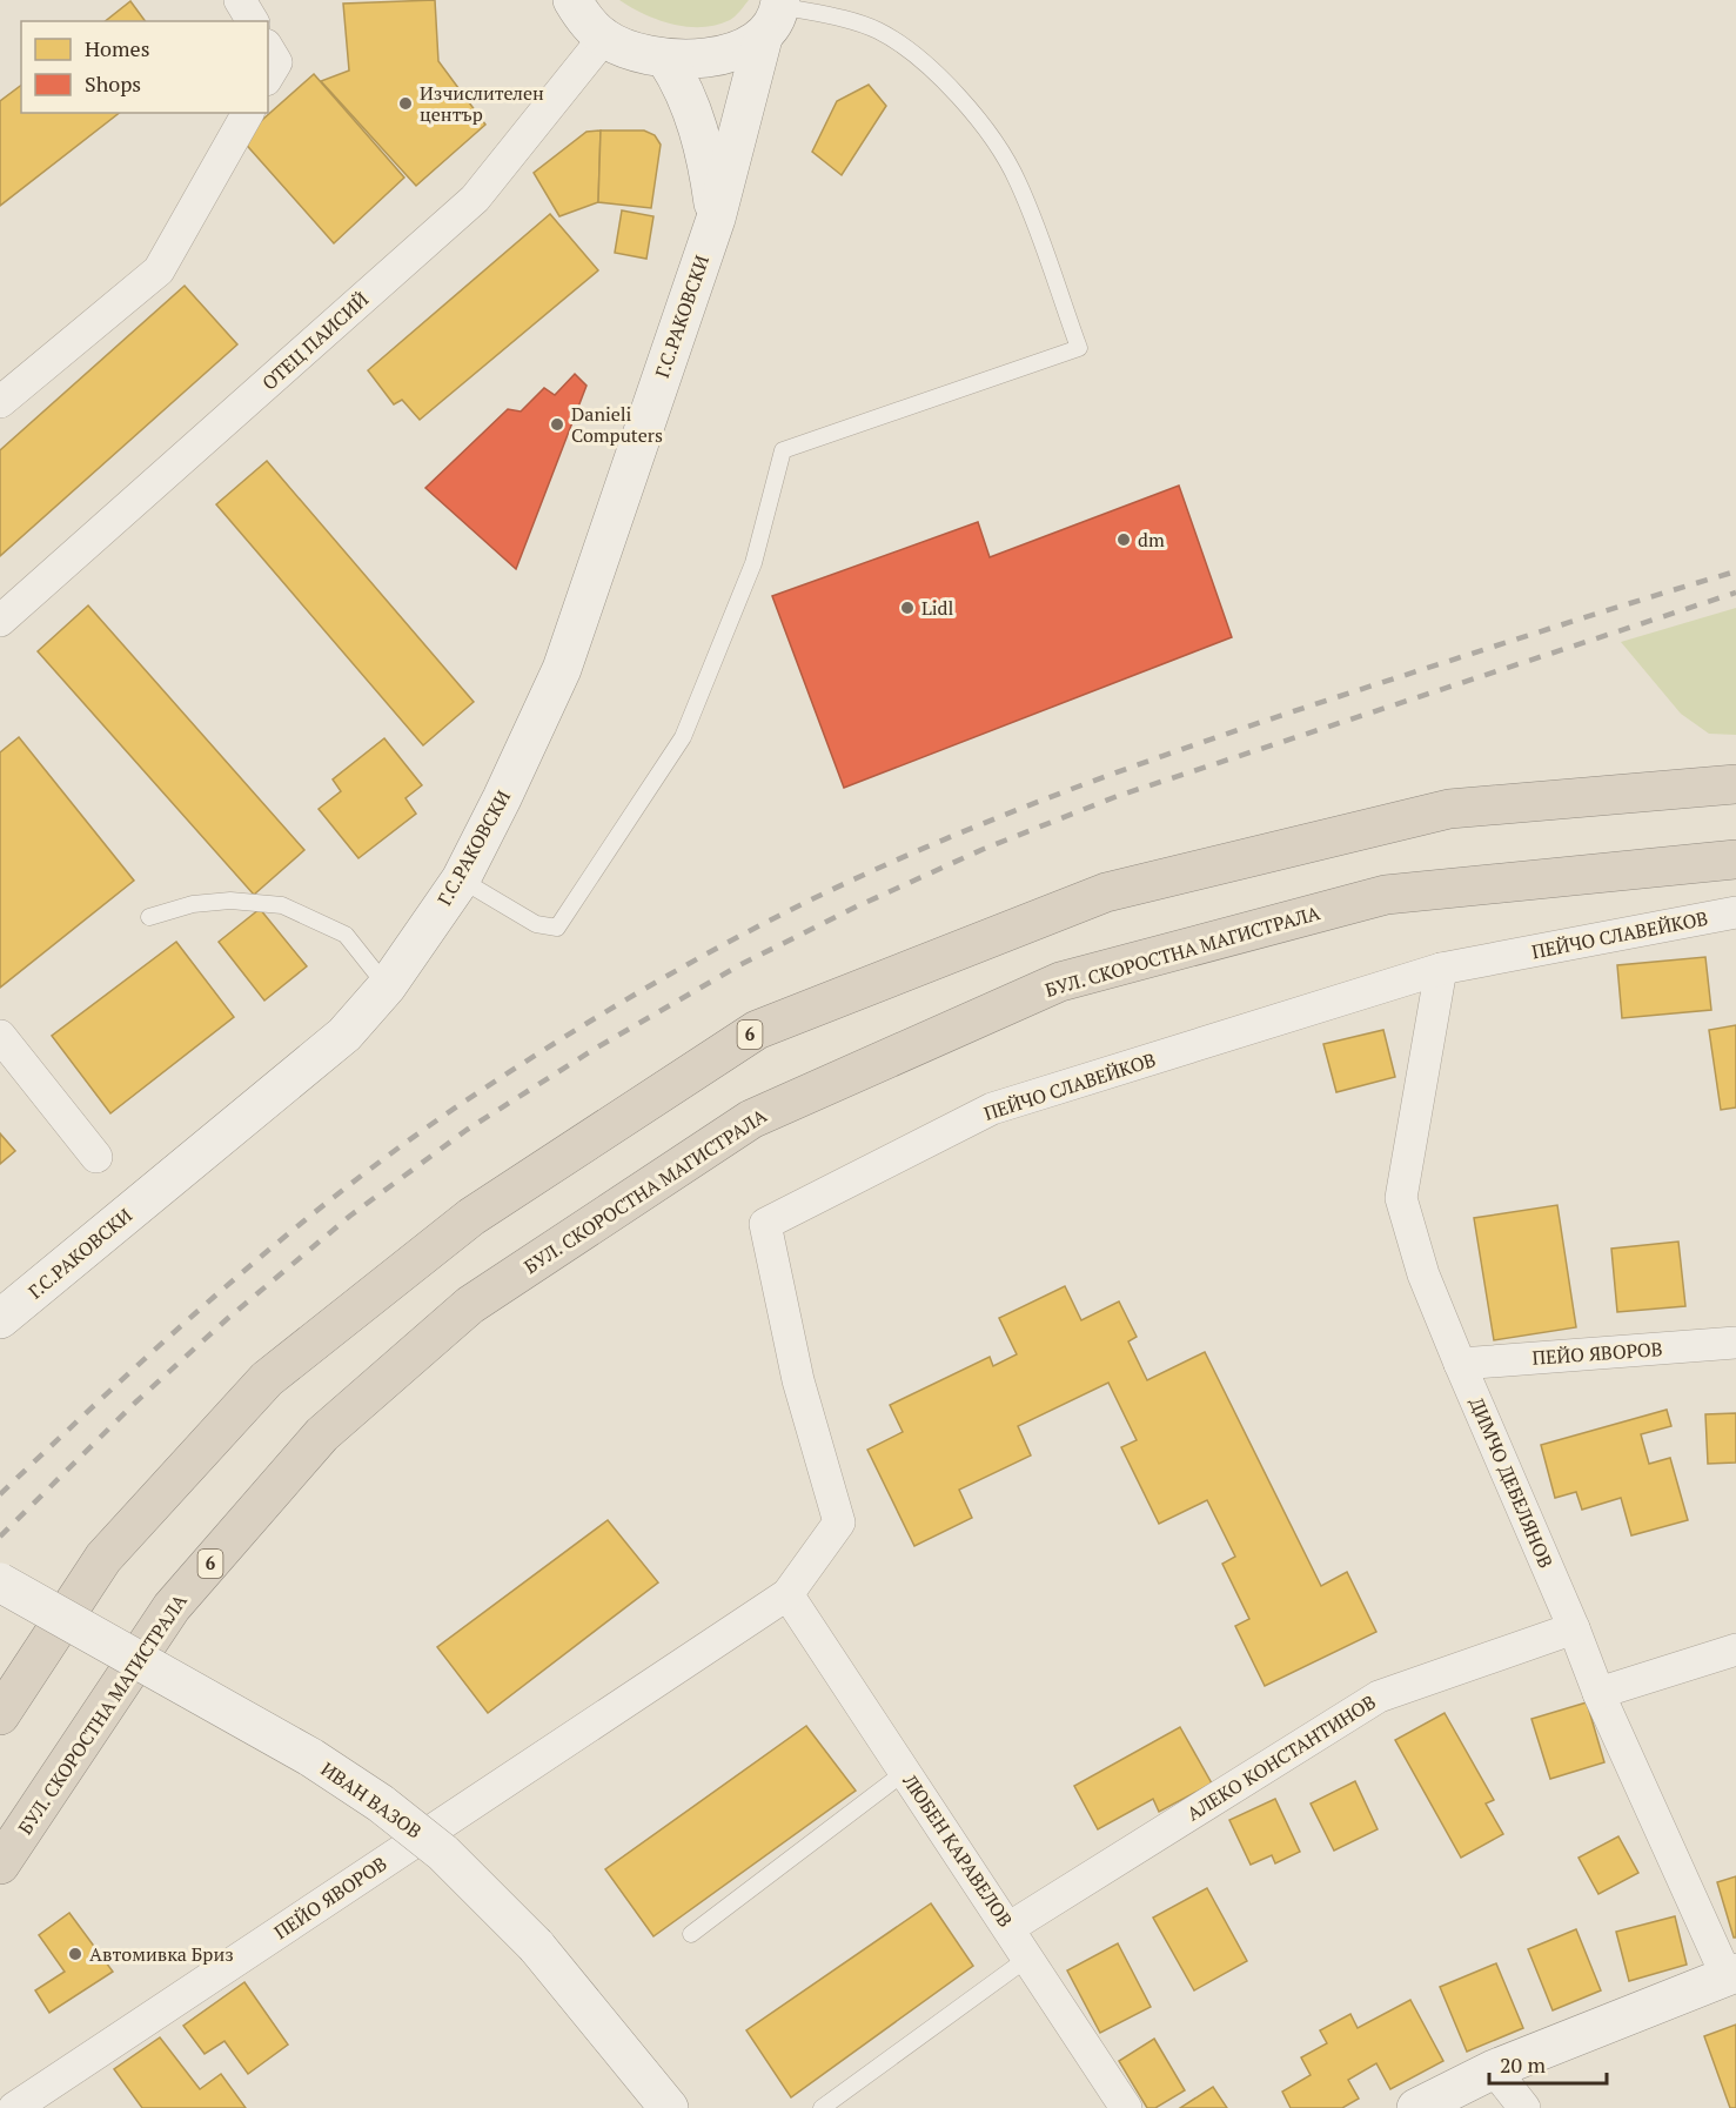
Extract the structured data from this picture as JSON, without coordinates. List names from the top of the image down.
{
  "streets": {
    "highway": ["БУЛ. СКОРОСТНА МАГИСТРАЛА", "6"],
    "street": [
      "Г.С.РАКОВСКИ",
      "ОТЕЦ ПАИСИЙ",
      "ПЕЙЧО СЛАВЕЙКОВ",
      "ПЕЙО ЯВОРОВ",
      "ДИМЧО ДЕБЕЛЯНОВ",
      "АЛЕКО КОНСТАНТИНОВ",
      "ИВАН ВАЗОВ",
      "ЛЮБЕН КАРАВЕЛОВ"
    ]
  },
  "crossings": [
    ["ПЕЙЧО СЛАВЕЙКОВ", "ПЕЙО ЯВОРОВ"],
    ["ПЕЙЧО СЛАВЕЙКОВ", "ДИМЧО ДЕБЕЛЯНОВ"],
    ["ПЕЙЧО СЛАВЕЙКОВ", "ЛЮБЕН КАРАВЕЛОВ"],
    ["ПЕЙО ЯВОРОВ", "ДИМЧО ДЕБЕЛЯНОВ"],
    ["ПЕЙО ЯВОРОВ", "ЛЮБЕН КАРАВЕЛОВ"],
    ["ДИМЧО ДЕБЕЛЯНОВ", "АЛЕКО КОНСТАНТИНОВ"],
    ["АЛЕКО КОНСТАНТИНОВ", "ЛЮБЕН КАРАВЕЛОВ"]
  ],
  "places": [
    "Изчислителен център",
    "Danieli Computers",
    "dm",
    "Lidl",
    "Автомивка Бриз"
  ],
  "legend": ["Homes", "Shops"],
  "scale_bar": "20 m"
}
